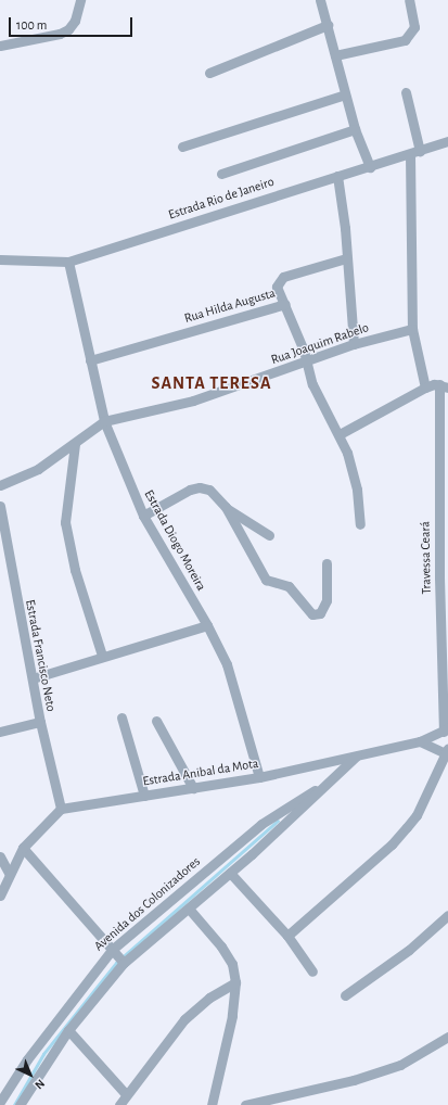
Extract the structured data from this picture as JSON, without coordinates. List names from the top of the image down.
{
  "streets": {
    "street": [
      "Estrada Rio de Janeiro",
      "Rua Hilda Augusta",
      "Rua Joaquim Rabelo",
      "Estrada Diogo Moreira",
      "Travessa Ceará",
      "Estrada Francisco Neto",
      "Estrada Anibal da Mota",
      "Avenida dos Colonizadores"
    ]
  },
  "crossings": [
    ["Estrada Rio de Janeiro", "Estrada Diogo Moreira"],
    ["Rua Hilda Augusta", "Estrada Diogo Moreira"],
    ["Rua Joaquim Rabelo", "Estrada Diogo Moreira"],
    ["Estrada Diogo Moreira", "Estrada Anibal da Mota"],
    ["Travessa Ceará", "Estrada Anibal da Mota"],
    ["Estrada Francisco Neto", "Estrada Anibal da Mota"],
    ["Estrada Anibal da Mota", "Avenida dos Colonizadores"]
  ],
  "districts": ["SANTA TERESA"],
  "scale_bar": "100 m",
  "north": "bottom right"
}
